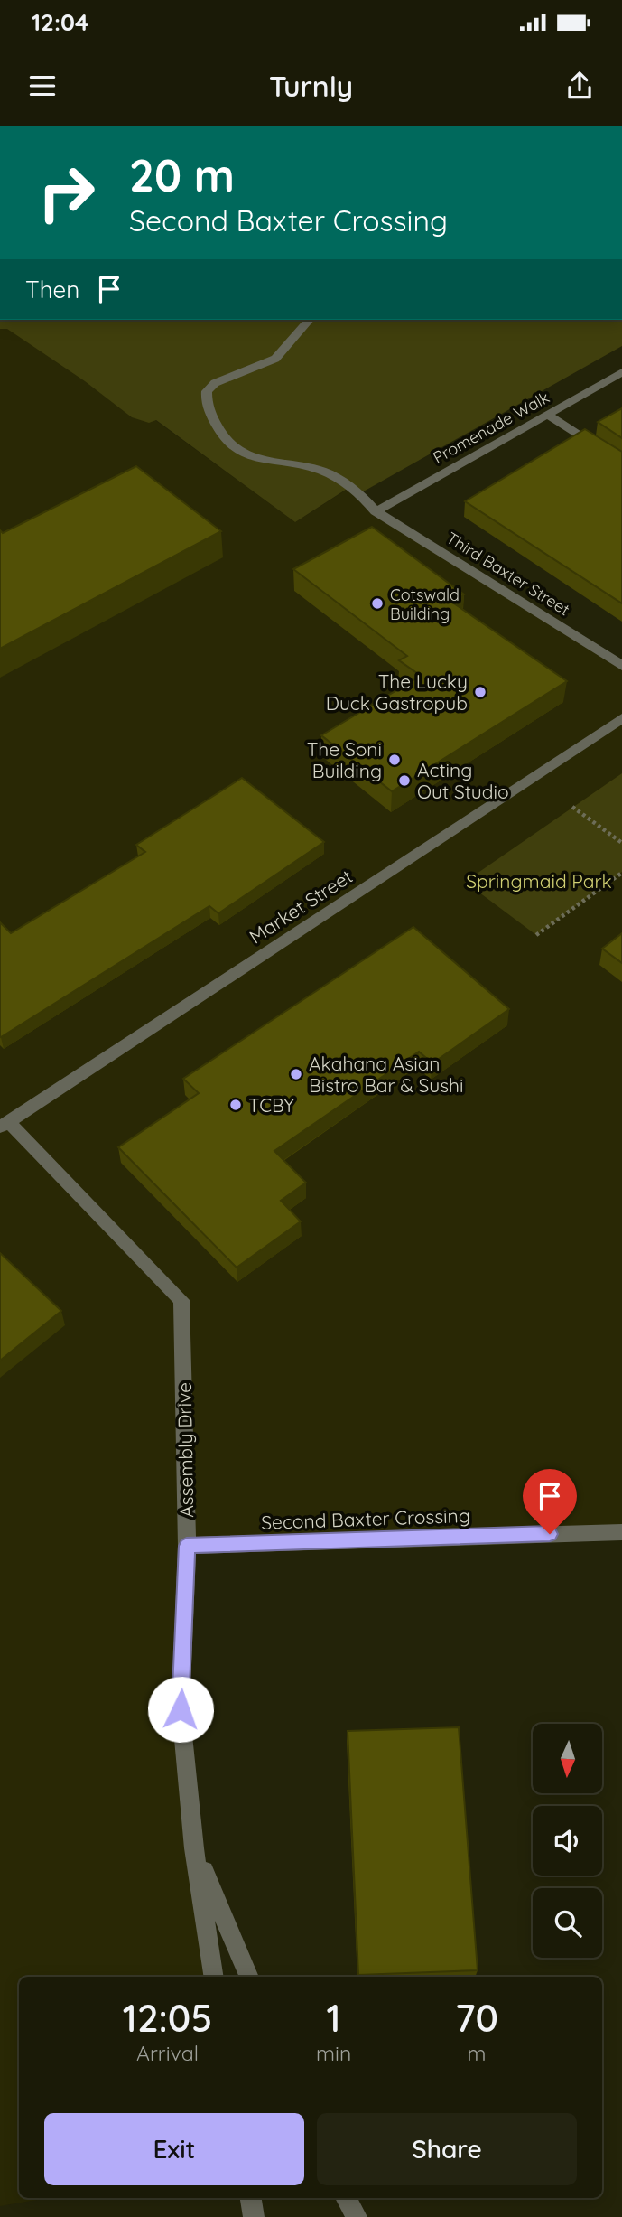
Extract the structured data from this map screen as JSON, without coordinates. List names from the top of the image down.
{
  "streets": {
    "street": [
      "Promenade Walk",
      "Third Baxter Street",
      "Market Street",
      "Assembly Drive",
      "Second Baxter Crossing"
    ]
  },
  "crossings": [
    ["Promenade Walk", "Third Baxter Street"],
    ["Market Street", "Assembly Drive"],
    ["Assembly Drive", "Second Baxter Crossing"]
  ],
  "parks": ["Springmaid Park"],
  "places": [
    "Cotswald Building",
    "The Lucky Duck Gastropub",
    "The Soni Building",
    "Acting Out Studio",
    "Akahana Asian Bistro Bar & Sushi",
    "TCBY"
  ],
  "north": "bottom",
  "page": {
    "status": "12:04",
    "header": "Turnly",
    "turn": ["20 m", "Second Baxter Crossing"],
    "then": "Then",
    "eta": [
      "12:05",
      "Arrival",
      "1",
      "min",
      "70",
      "m"
    ],
    "buttons": ["Exit", "Share"]
  }
}
